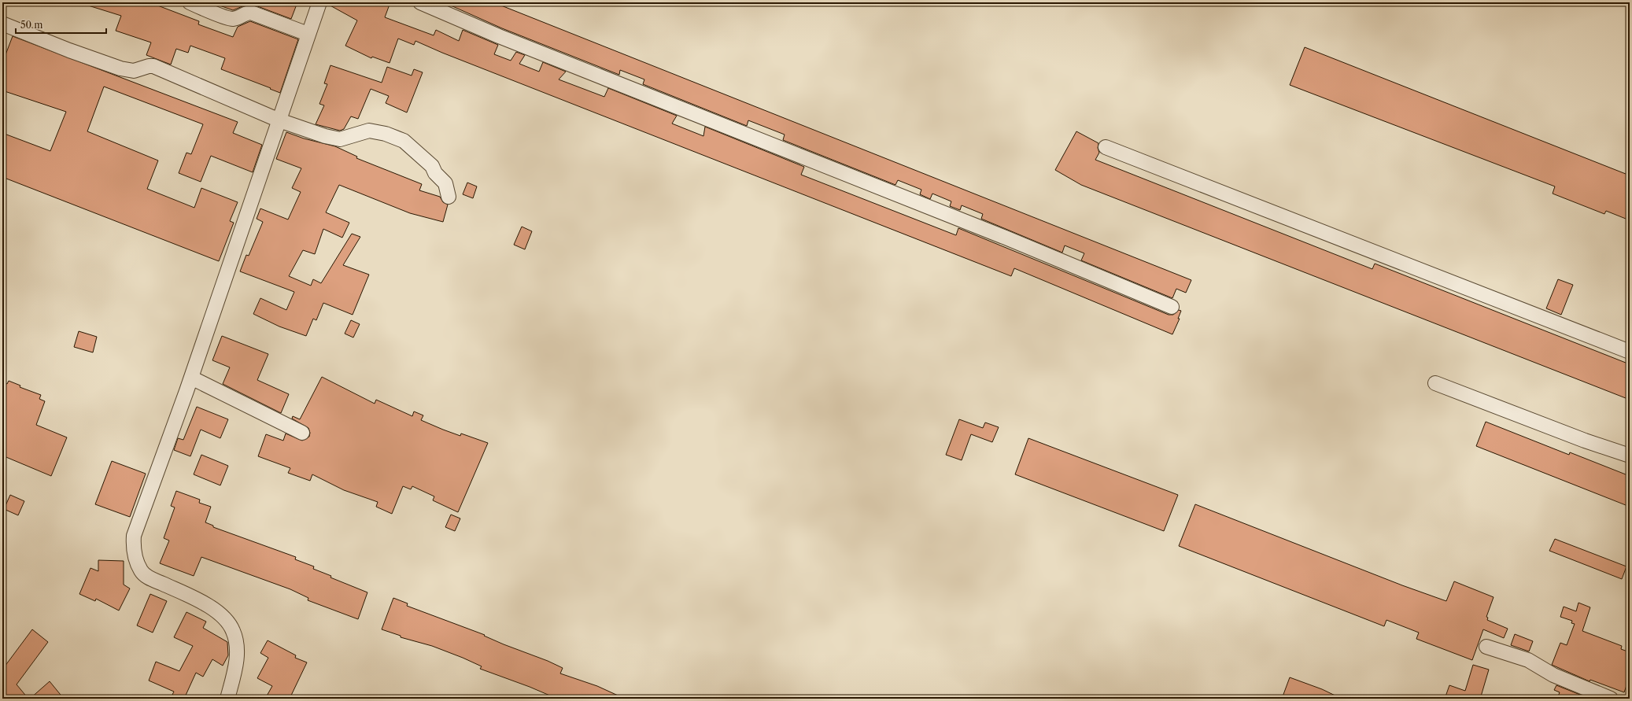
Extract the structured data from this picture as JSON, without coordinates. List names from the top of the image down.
{
  "scale_bar": "50 m"
}
